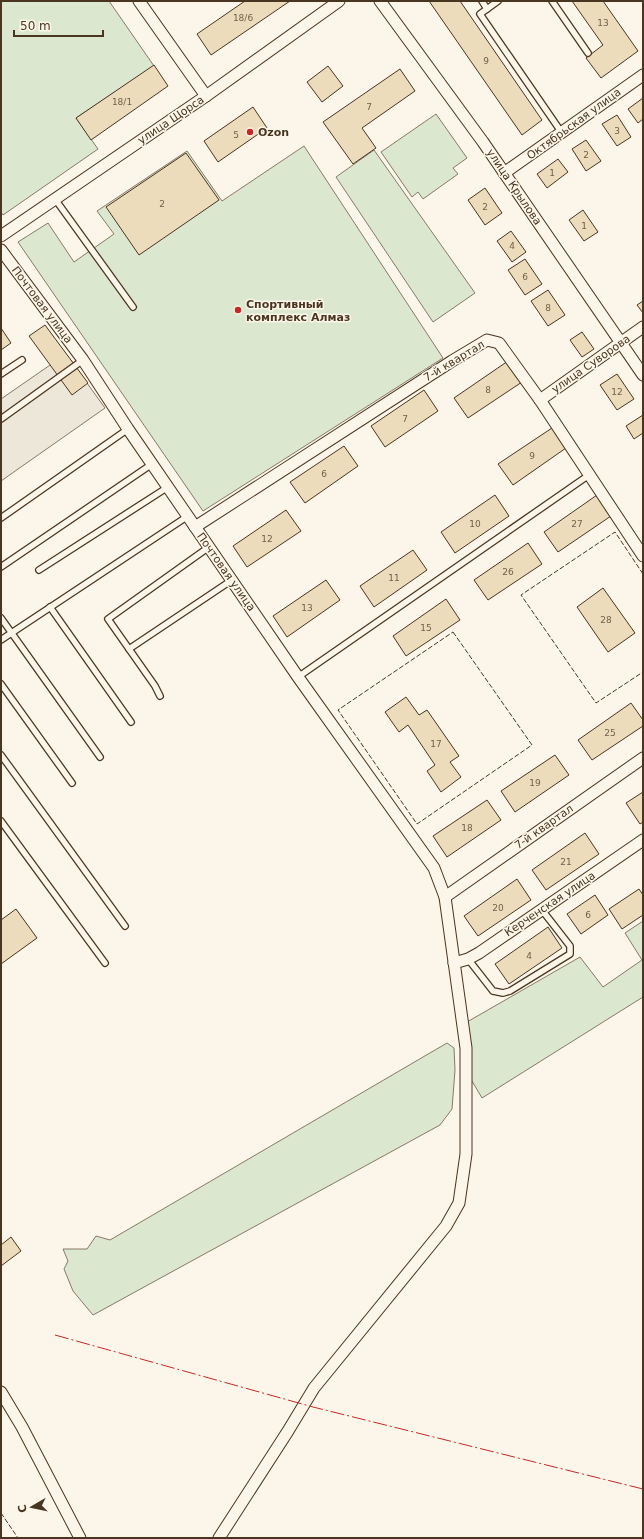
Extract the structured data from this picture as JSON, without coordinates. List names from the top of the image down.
{
  "streets": {
    "street": [
      "улица Щорса",
      "Октябрьская улица",
      "улица Крылова",
      "Почтовая улица",
      "7-й квартал",
      "улица Суворова",
      "Керченская улица"
    ]
  },
  "crossings": [
    ["Октябрьская улица", "улица Крылова"],
    ["улица Крылова", "улица Суворова"],
    ["Почтовая улица", "7-й квартал"],
    ["Почтовая улица", "Керченская улица"],
    ["7-й квартал", "улица Суворова"]
  ],
  "places": ["Ozon", "Спортивный комплекс Алмаз"],
  "house_numbers": [
    "18/6",
    "13",
    "9",
    "18/1",
    "7",
    "3",
    "5",
    "2",
    "1",
    "2",
    "2",
    "1",
    "4",
    "6",
    "8",
    "8",
    "12",
    "7",
    "9",
    "6",
    "10",
    "27",
    "12",
    "26",
    "11",
    "13",
    "28",
    "15",
    "25",
    "17",
    "19",
    "18",
    "21",
    "20",
    "6",
    "4"
  ],
  "scale_bar": "50 m",
  "north": "left"
}
